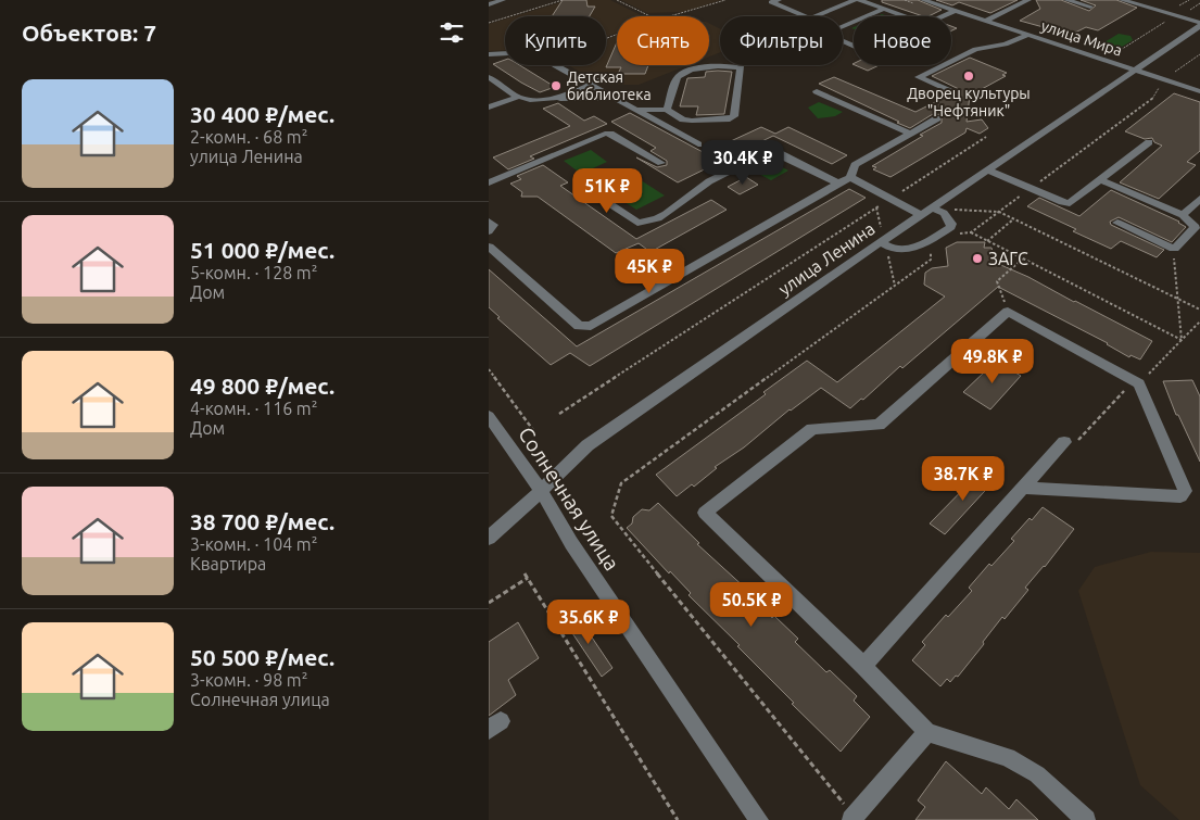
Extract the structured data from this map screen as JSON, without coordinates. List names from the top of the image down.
{
  "streets": {
    "street": ["улица Мира", "улица Ленина", "Солнечная улица"]
  },
  "crossings": [
    ["улица Мира", "улица Ленина"],
    ["улица Ленина", "Солнечная улица"]
  ],
  "places": ["Дворец культуры \"Нефтяник\"", "Детская библиотека", "ЗАГС"],
  "page": {
    "heading": "Объектов: 7",
    "chip": [
      "Купить",
      "Снять",
      "Фильтры",
      "Новое"
    ],
    "list": [
      {
        "name": "30 400 ₽/мес.",
        "note": "2-комн. · 68 m² · улица Ленина"
      },
      {
        "name": "51 000 ₽/мес.",
        "note": "5-комн. · 128 m² · Дом"
      },
      {
        "name": "49 800 ₽/мес.",
        "note": "4-комн. · 116 m² · Дом"
      },
      {
        "name": "38 700 ₽/мес.",
        "note": "3-комн. · 104 m² · Квартира"
      },
      {
        "name": "50 500 ₽/мес.",
        "note": "3-комн. · 98 m² · Солнечная улица"
      }
    ],
    "price": [
      "30.4K ₽",
      "51K ₽",
      "45K ₽",
      "49.8K ₽",
      "38.7K ₽",
      "50.5K ₽",
      "35.6K ₽"
    ]
  }
}
